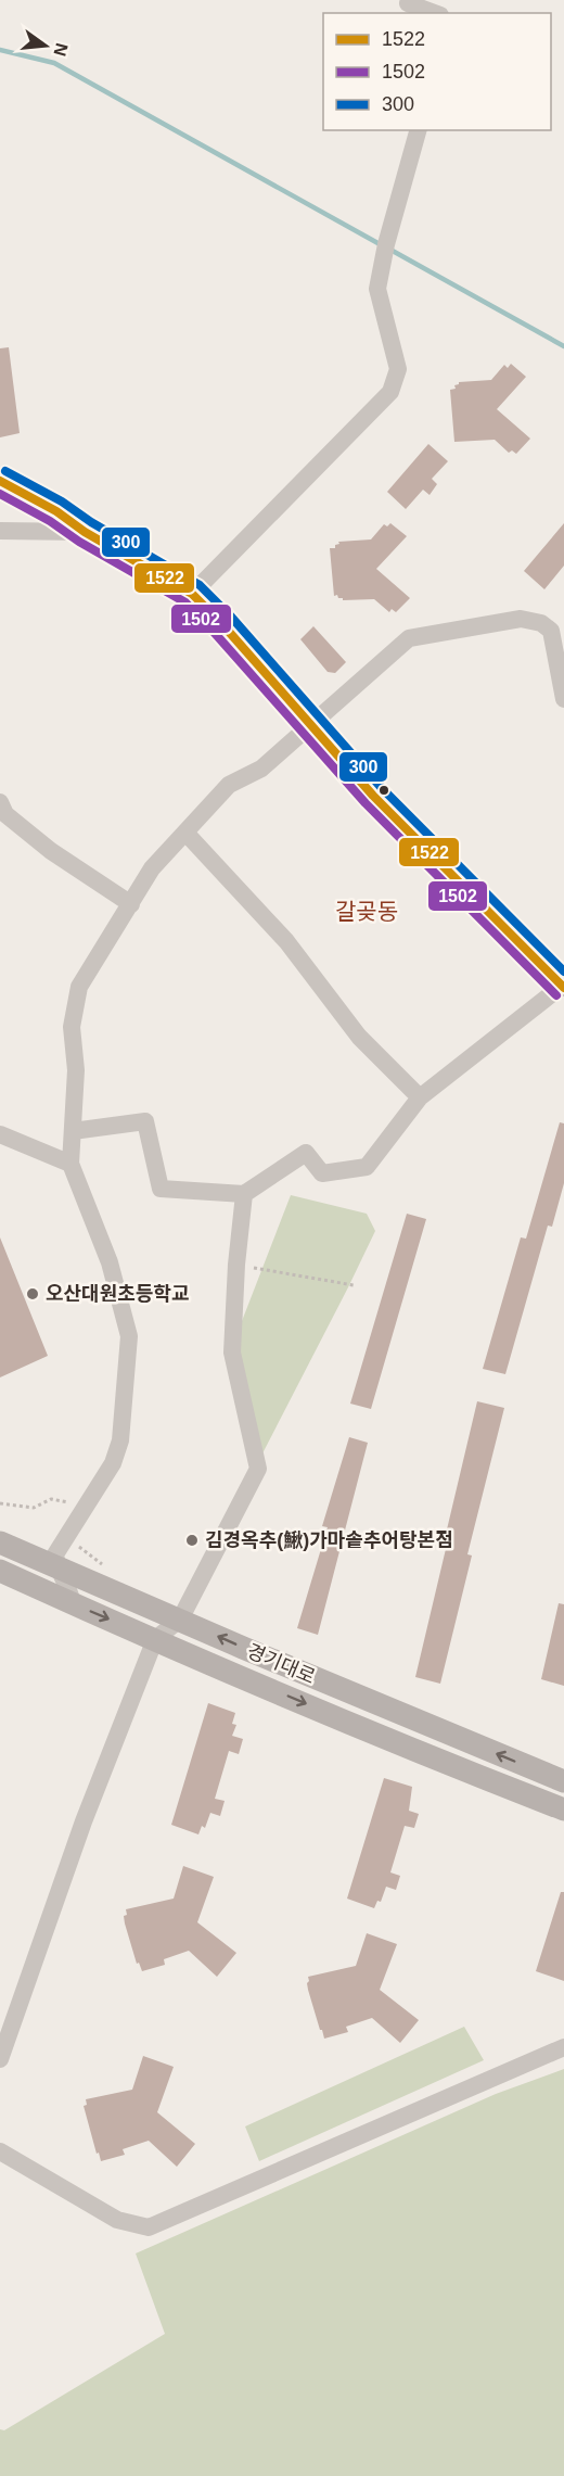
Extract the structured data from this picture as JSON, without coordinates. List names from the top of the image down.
{
  "streets": {
    "main road": ["경기대로"]
  },
  "districts": ["갈곶동"],
  "places": ["오산대원초등학교", "김경옥추(鰍)가마솥추어탕본점"],
  "lines": ["transit line 300", "transit line 1522", "transit line 1502"],
  "legend": ["1522", "1502", "300"],
  "north": "right"
}
